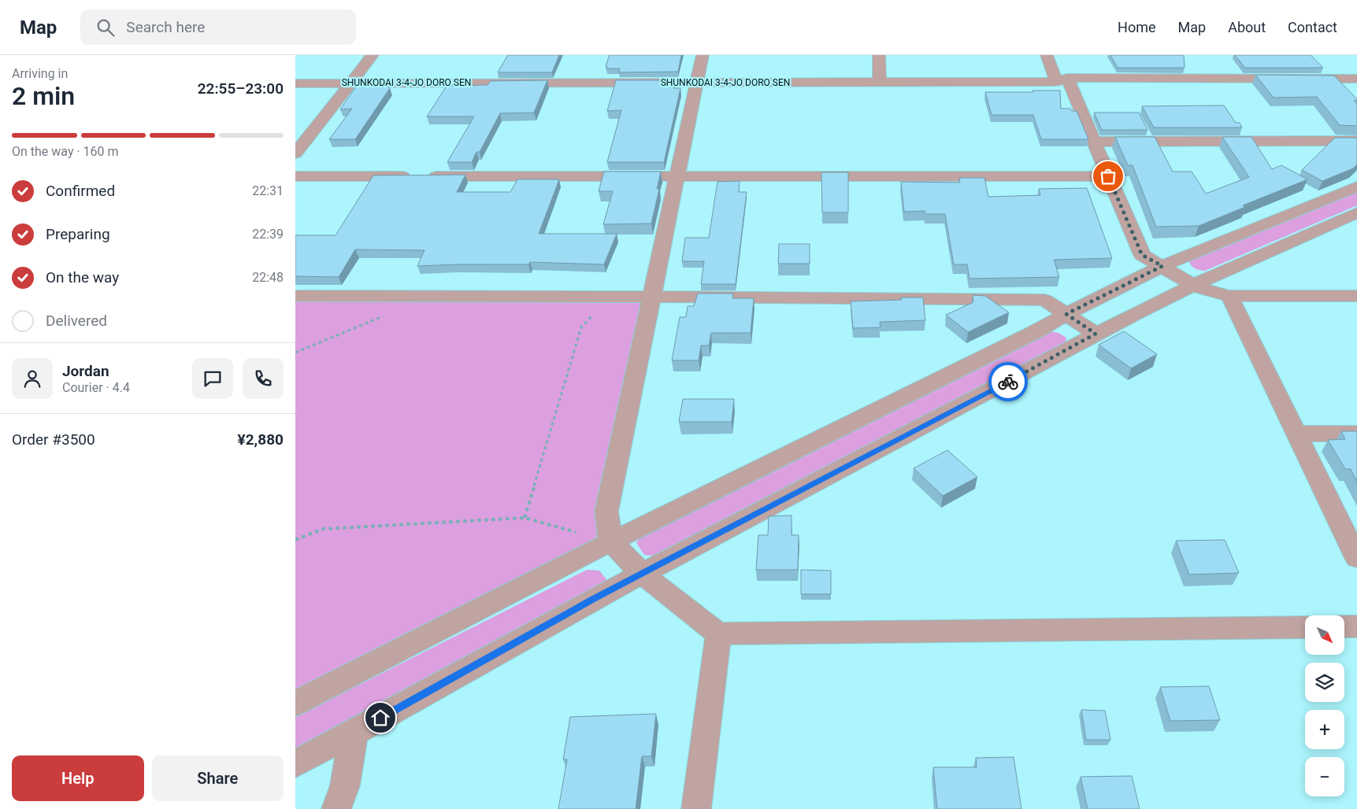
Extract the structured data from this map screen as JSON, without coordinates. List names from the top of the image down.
{
  "streets": {
    "street": ["SHUNKODAI 3-4-JO DORO SEN"]
  },
  "north": "bottom right",
  "page": {
    "header": "Map",
    "search": "Search here",
    "nav": [
      "Home",
      "Map",
      "About",
      "Contact"
    ],
    "heading": ["2 min", "Arriving in", "22:55–23:00"],
    "panel": [
      "Jordan",
      "Courier · 4.4",
      "Order #3500",
      "¥2,880"
    ],
    "bar": "On the way · 160 m",
    "list": [
      ["Confirmed", "22:31"],
      ["Preparing", "22:39"],
      ["On the way", "22:48"],
      "Delivered"
    ],
    "map_buttons": ["+", "−"],
    "buttons": ["Help", "Share"]
  }
}
